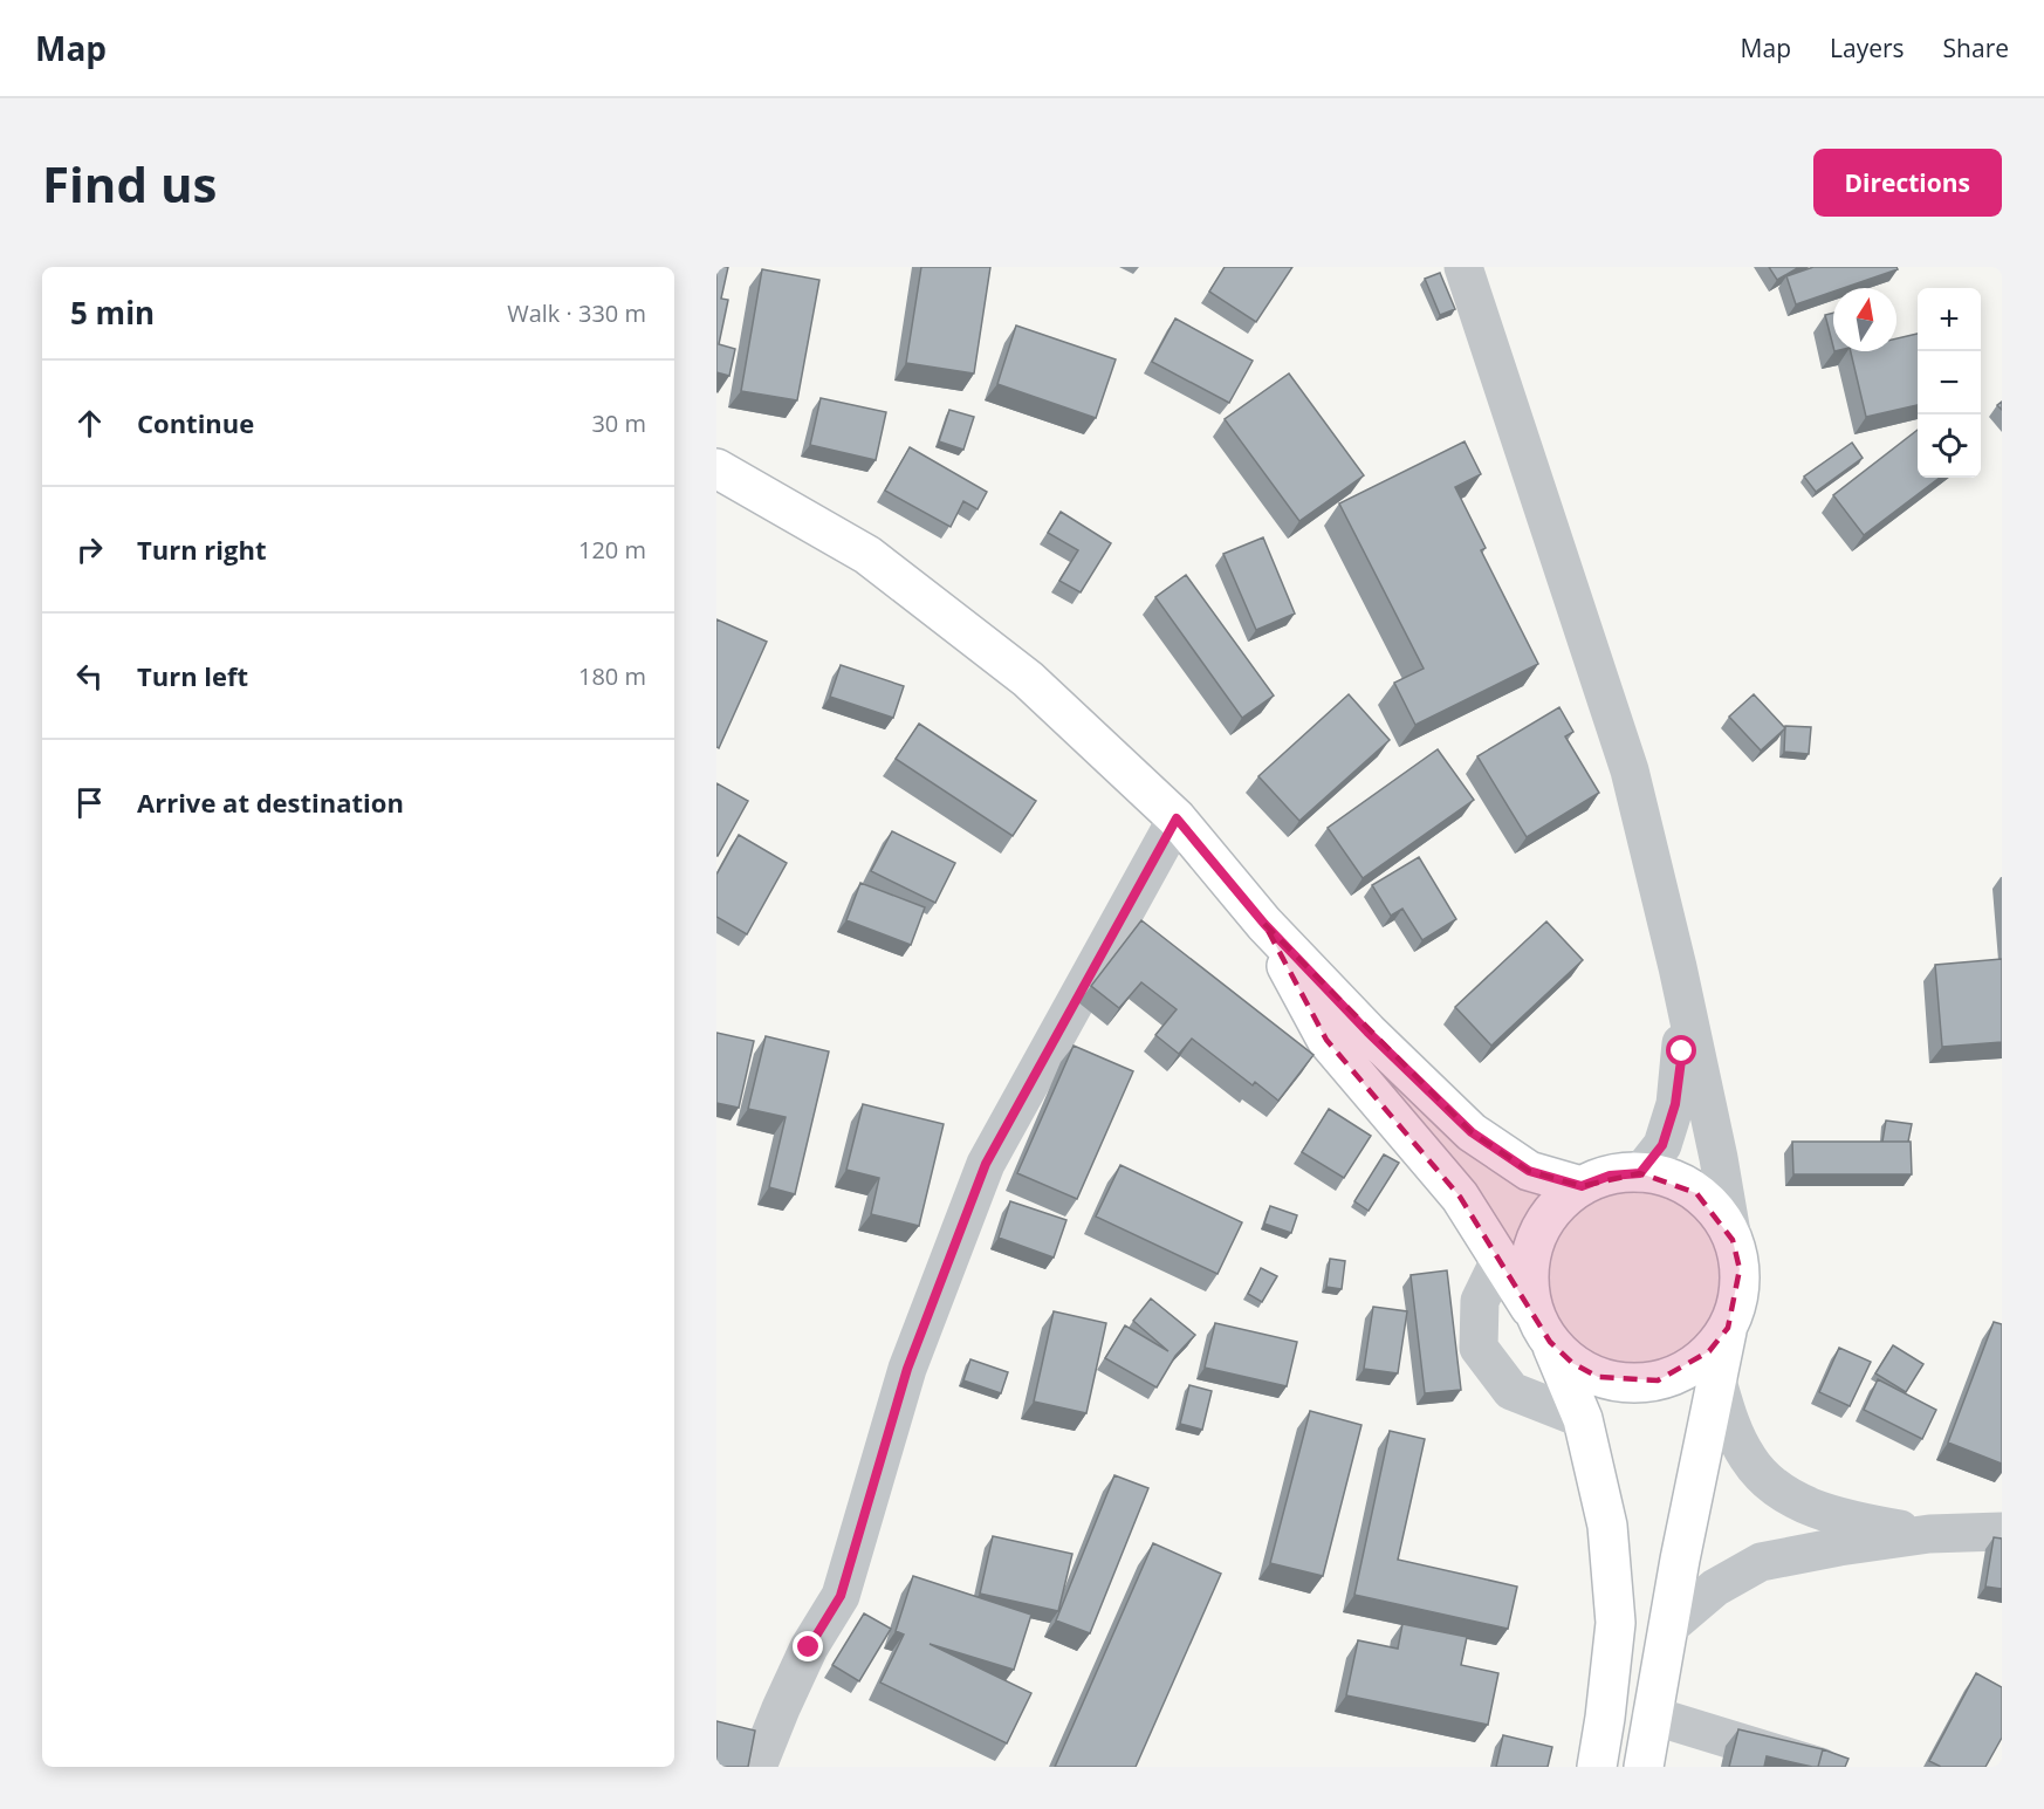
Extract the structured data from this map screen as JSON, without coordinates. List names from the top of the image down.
{
  "north": "top",
  "page": {
    "header": "Map",
    "nav": ["Map", "Layers", "Share"],
    "buttons": "Directions",
    "title": "Find us",
    "heading": ["5 min", "Walk · 330 m"],
    "map_buttons": ["+", "−"],
    "list": [
      ["Continue", "30 m"],
      ["Turn right", "120 m"],
      ["Turn left", "180 m"],
      "Arrive at destination"
    ]
  }
}
